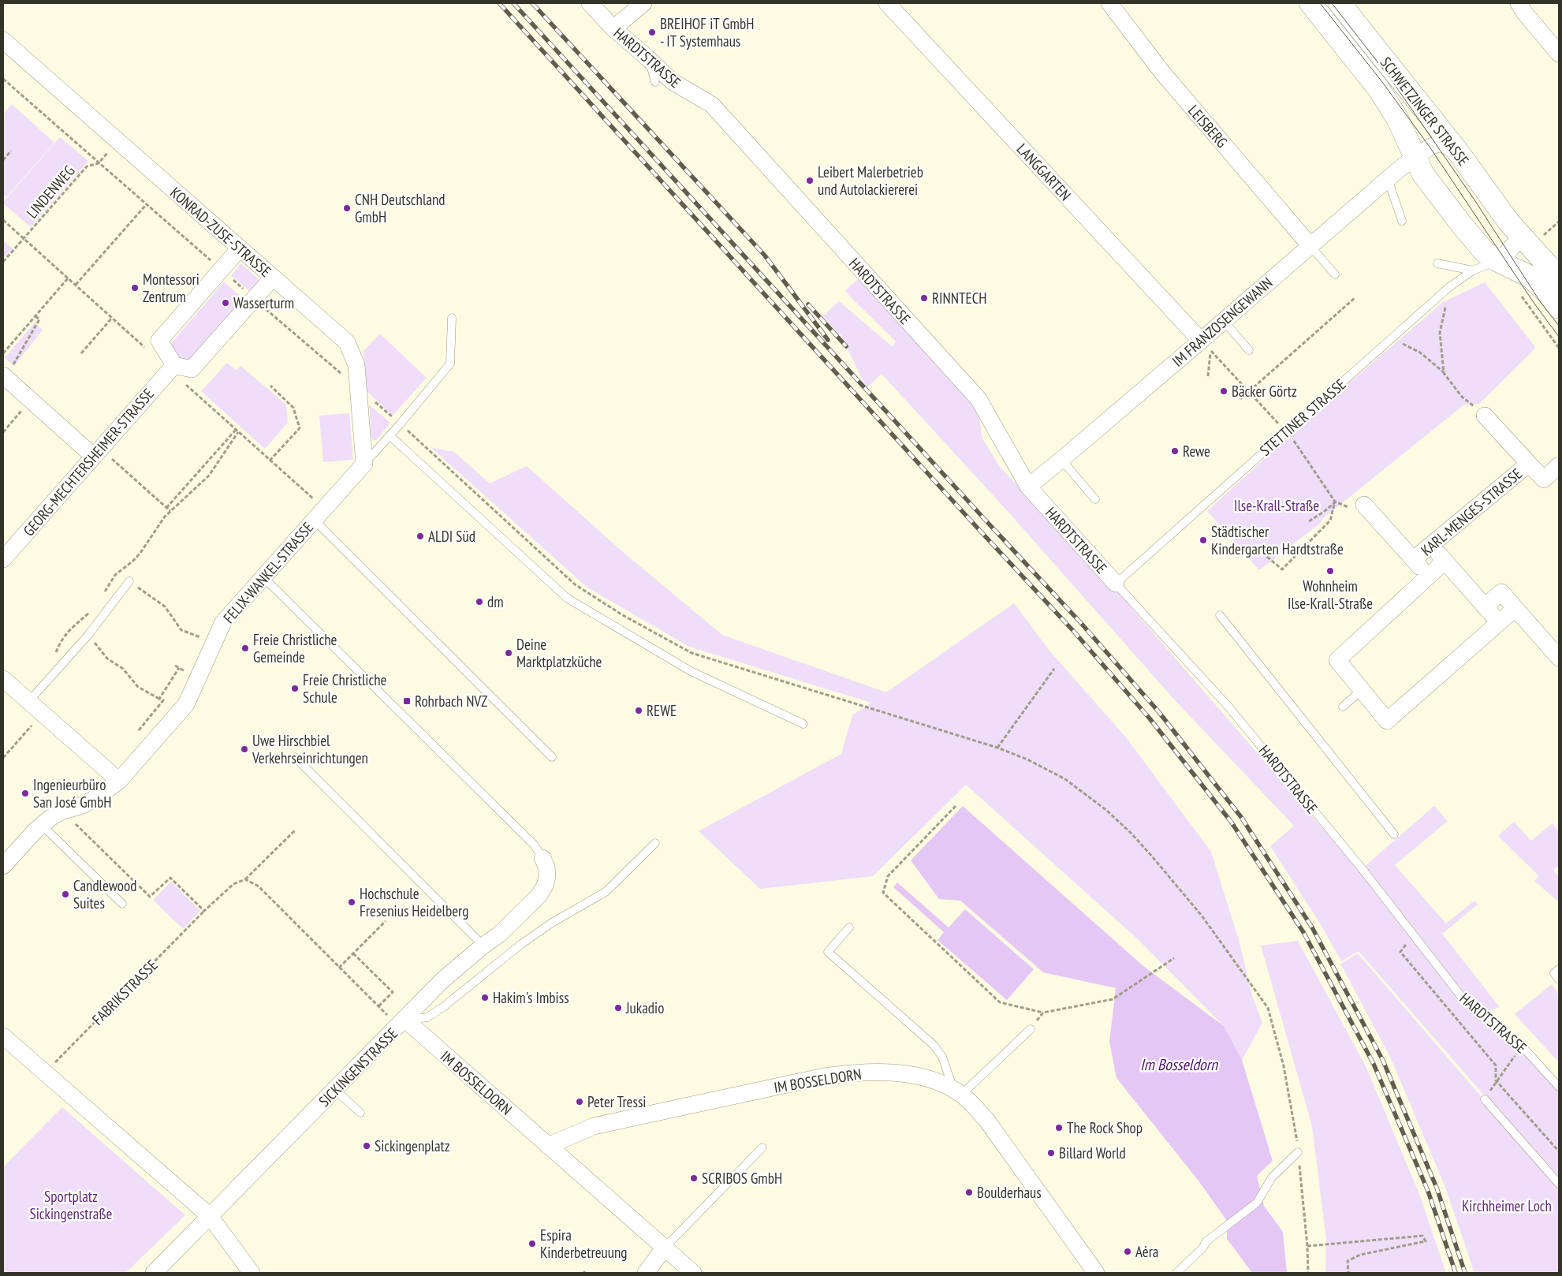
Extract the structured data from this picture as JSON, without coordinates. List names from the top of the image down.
{
  "streets": {
    "street": [
      "HARDTSTRASSE",
      "SCHWETZINGER STRASSE",
      "LEISBERG",
      "LANGGARTEN",
      "KONRAD-ZUSE-STRASSE",
      "IM FRANZOSENGEWANN",
      "GEORG-MECHTERSHEIMER-STRASSE",
      "KARL-MENGES-STRASSE",
      "FELIX-WANKEL-STRASSE",
      "SICKINGENSTRASSE",
      "IM BOSSELDORN"
    ],
    "lane": ["STETTINER STRASSE"],
    "path": ["LINDENWEG", "FABRIKSTRASSE"]
  },
  "crossings": [
    ["HARDTSTRASSE", "IM FRANZOSENGEWANN"],
    ["HARDTSTRASSE", "STETTINER STRASSE"],
    ["SCHWETZINGER STRASSE", "IM FRANZOSENGEWANN"],
    ["SCHWETZINGER STRASSE", "STETTINER STRASSE"],
    ["LEISBERG", "IM FRANZOSENGEWANN"],
    ["LANGGARTEN", "IM FRANZOSENGEWANN"],
    ["LINDENWEG", "KONRAD-ZUSE-STRASSE"],
    ["KONRAD-ZUSE-STRASSE", "FELIX-WANKEL-STRASSE"],
    ["SICKINGENSTRASSE", "IM BOSSELDORN"]
  ],
  "water": ["Im Bosseldorn"],
  "parks": ["Ilse-Krall-Straße", "Sportplatz Sickingenstraße", "Kirchheimer Loch"],
  "places": {
    "other": [
      "BREIHOF iT GmbH - IT Systemhaus",
      "Leibert Malerbetrieb und Autolackiererei",
      "CNH Deutschland GmbH",
      "Montessori Zentrum",
      "RINNTECH",
      "Wasserturm",
      "Bäcker Görtz",
      "Rewe",
      "ALDI Süd",
      "Städtischer Kindergarten Hardtstraße",
      "Wohnheim Ilse-Krall-Straße",
      "dm",
      "Freie Christliche Gemeinde",
      "Deine Marktplatzküche",
      "Freie Christliche Schule",
      "REWE",
      "Uwe Hirschbiel Verkehrseinrichtungen",
      "Ingenieurbüro San José GmbH",
      "Candlewood Suites",
      "Hochschule Fresenius Heidelberg",
      "Hakim's Imbiss",
      "Jukadio",
      "Peter Tressi",
      "The Rock Shop",
      "Sickingenplatz",
      "Billard World",
      "SCRIBOS GmbH",
      "Boulderhaus",
      "Espira Kinderbetreuung",
      "Aėra"
    ],
    "transit": ["Rohrbach NVZ"]
  }
}
